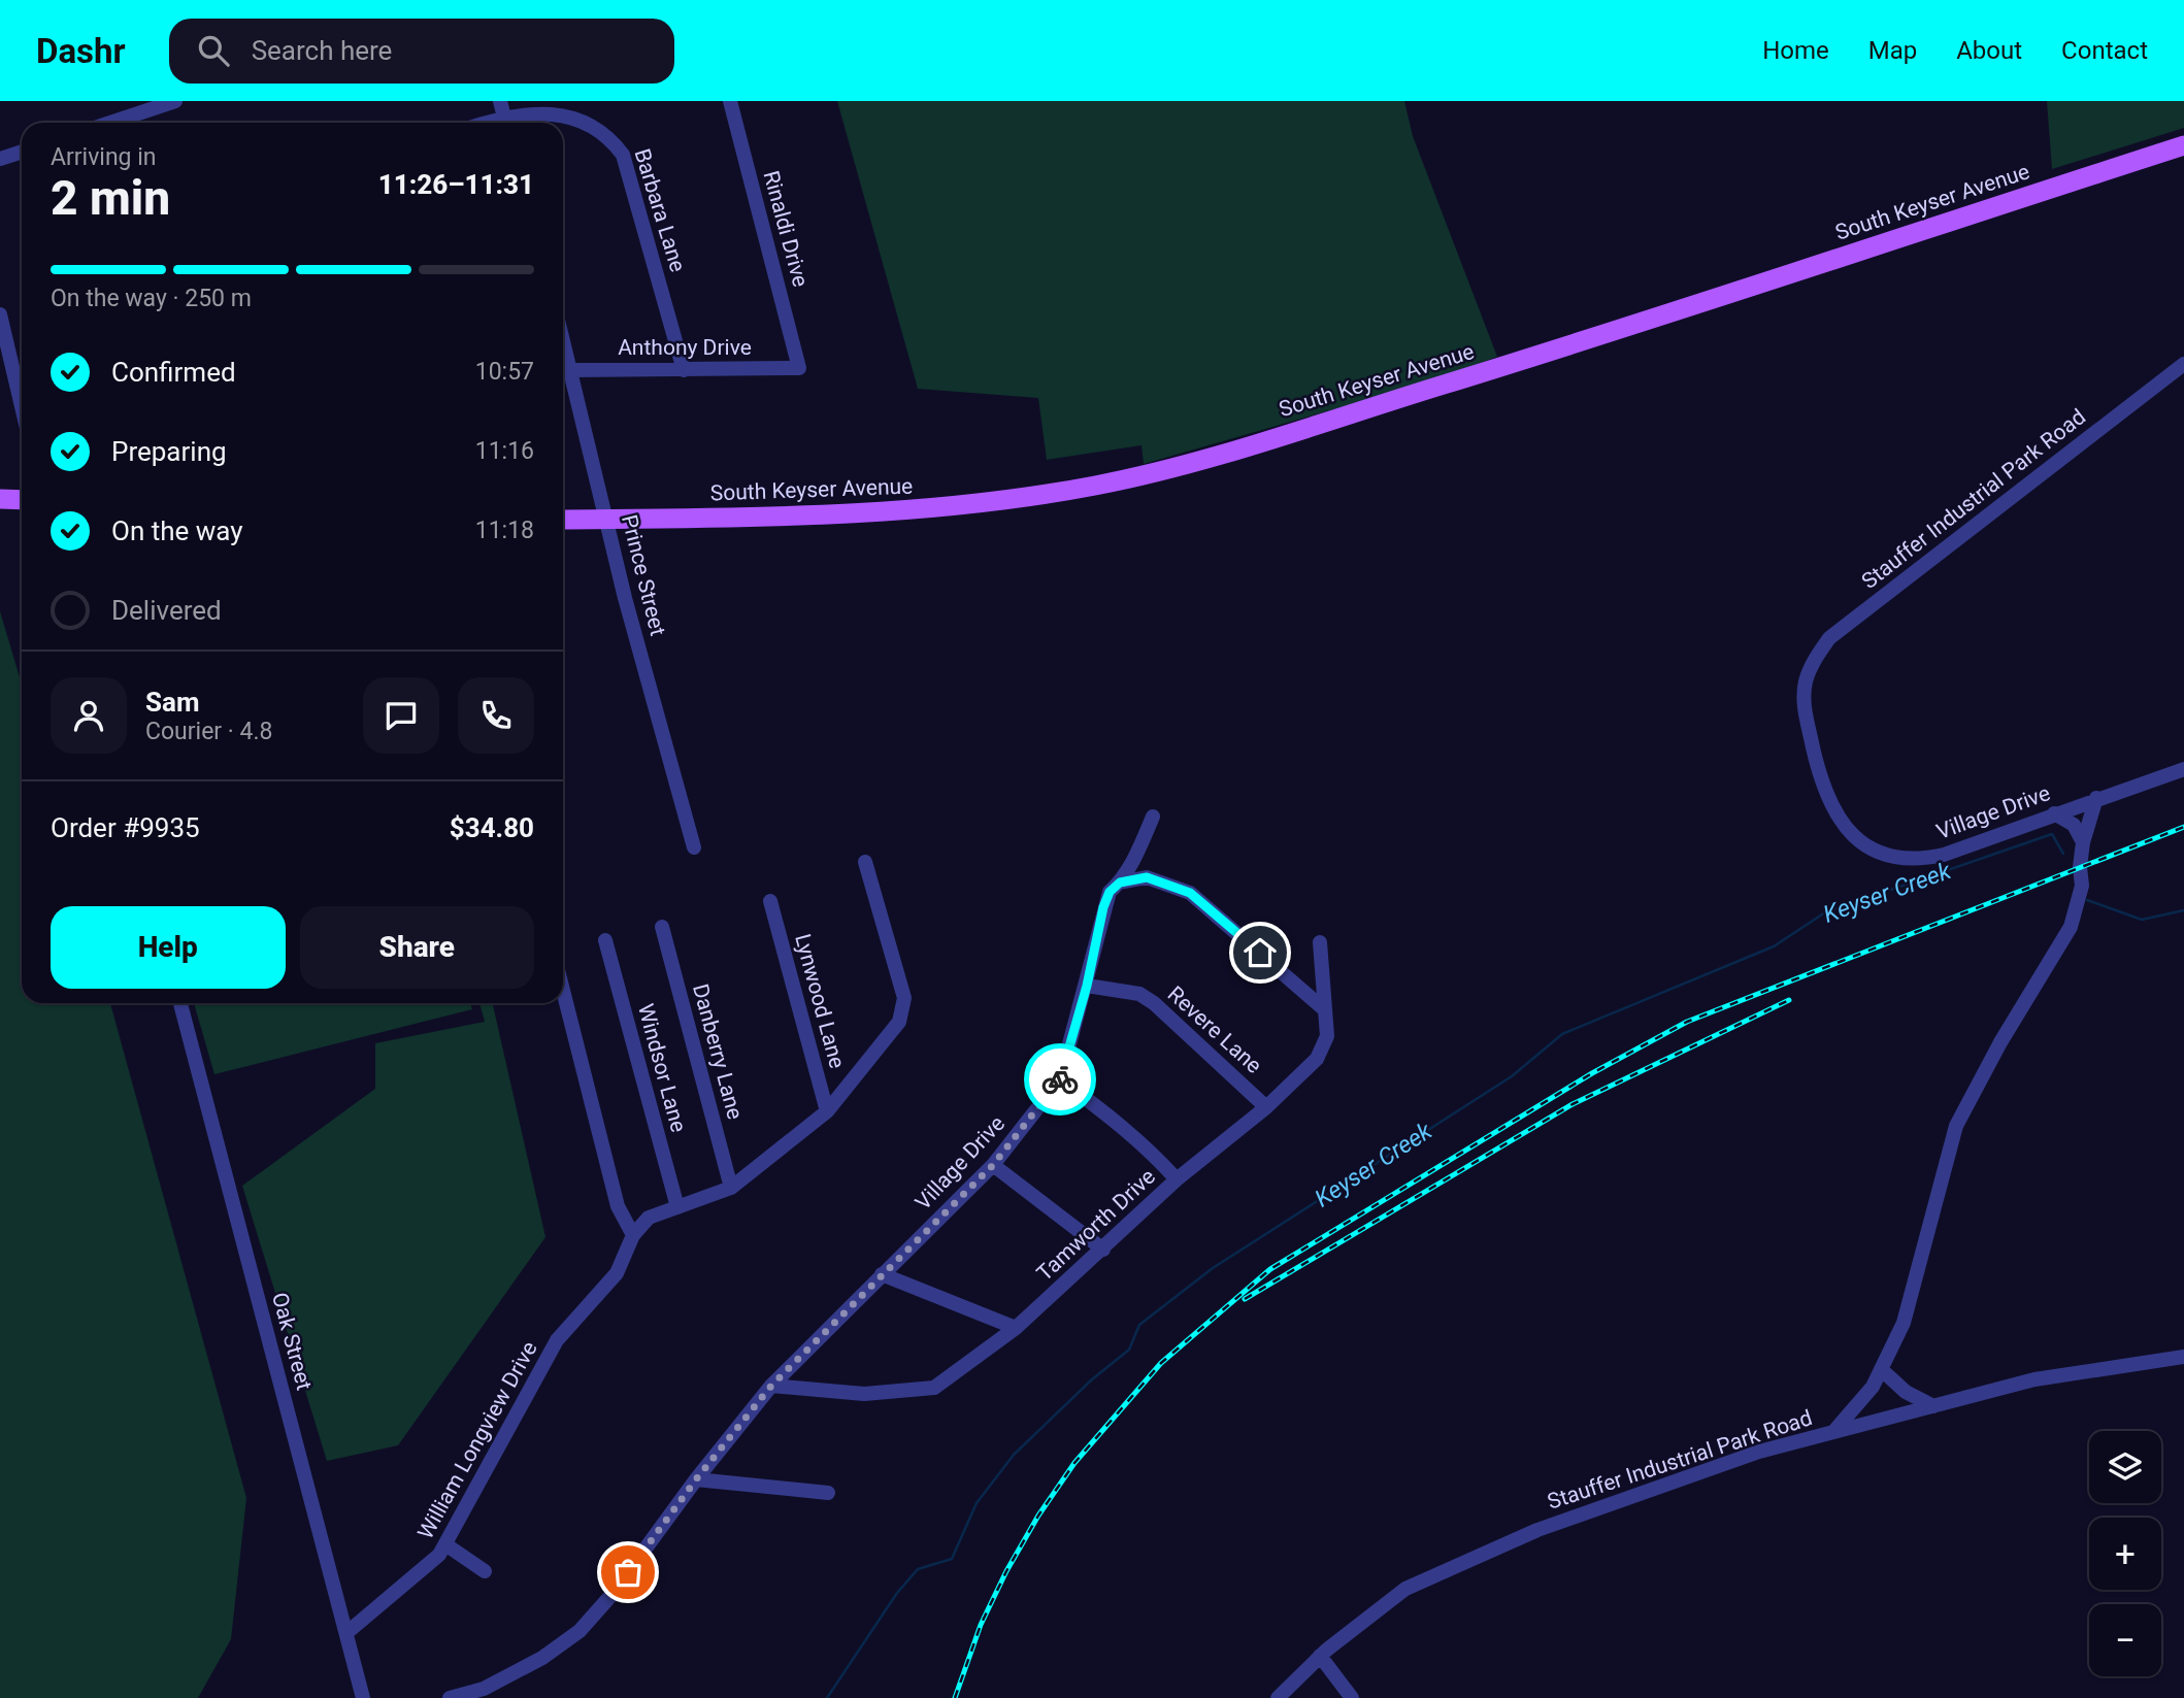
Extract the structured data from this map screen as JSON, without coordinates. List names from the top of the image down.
{
  "streets": {
    "main road": ["South Keyser Avenue"],
    "street": [
      "Barbara Lane",
      "Rinaldi Drive",
      "Anthony Drive",
      "Stauffer Industrial Park Road",
      "Prince Street",
      "Village Drive",
      "Lynwood Lane",
      "Revere Lane",
      "Danberry Lane",
      "Windsor Lane",
      "Tamworth Drive",
      "Oak Street",
      "William Longview Drive"
    ]
  },
  "crossings": [
    ["South Keyser Avenue", "Prince Street"],
    ["Barbara Lane", "Anthony Drive"],
    ["Rinaldi Drive", "Anthony Drive"],
    ["Anthony Drive", "Prince Street"],
    ["Stauffer Industrial Park Road", "Village Drive"],
    ["Village Drive", "Revere Lane"],
    ["Village Drive", "Tamworth Drive"],
    ["Revere Lane", "Tamworth Drive"],
    ["Oak Street", "William Longview Drive"]
  ],
  "water": ["Keyser Creek"],
  "page": {
    "header": "Dashr",
    "search": "Search here",
    "nav": [
      "Home",
      "Map",
      "About",
      "Contact"
    ],
    "heading": ["2 min", "Arriving in", "11:26–11:31"],
    "panel": [
      "Sam",
      "Courier · 4.8",
      "Order #9935",
      "$34.80"
    ],
    "bar": "On the way · 250 m",
    "list": [
      ["Confirmed", "10:57"],
      ["Preparing", "11:16"],
      ["On the way", "11:18"],
      "Delivered"
    ],
    "buttons": ["Help", "Share"],
    "map_buttons": ["+", "−"]
  }
}
